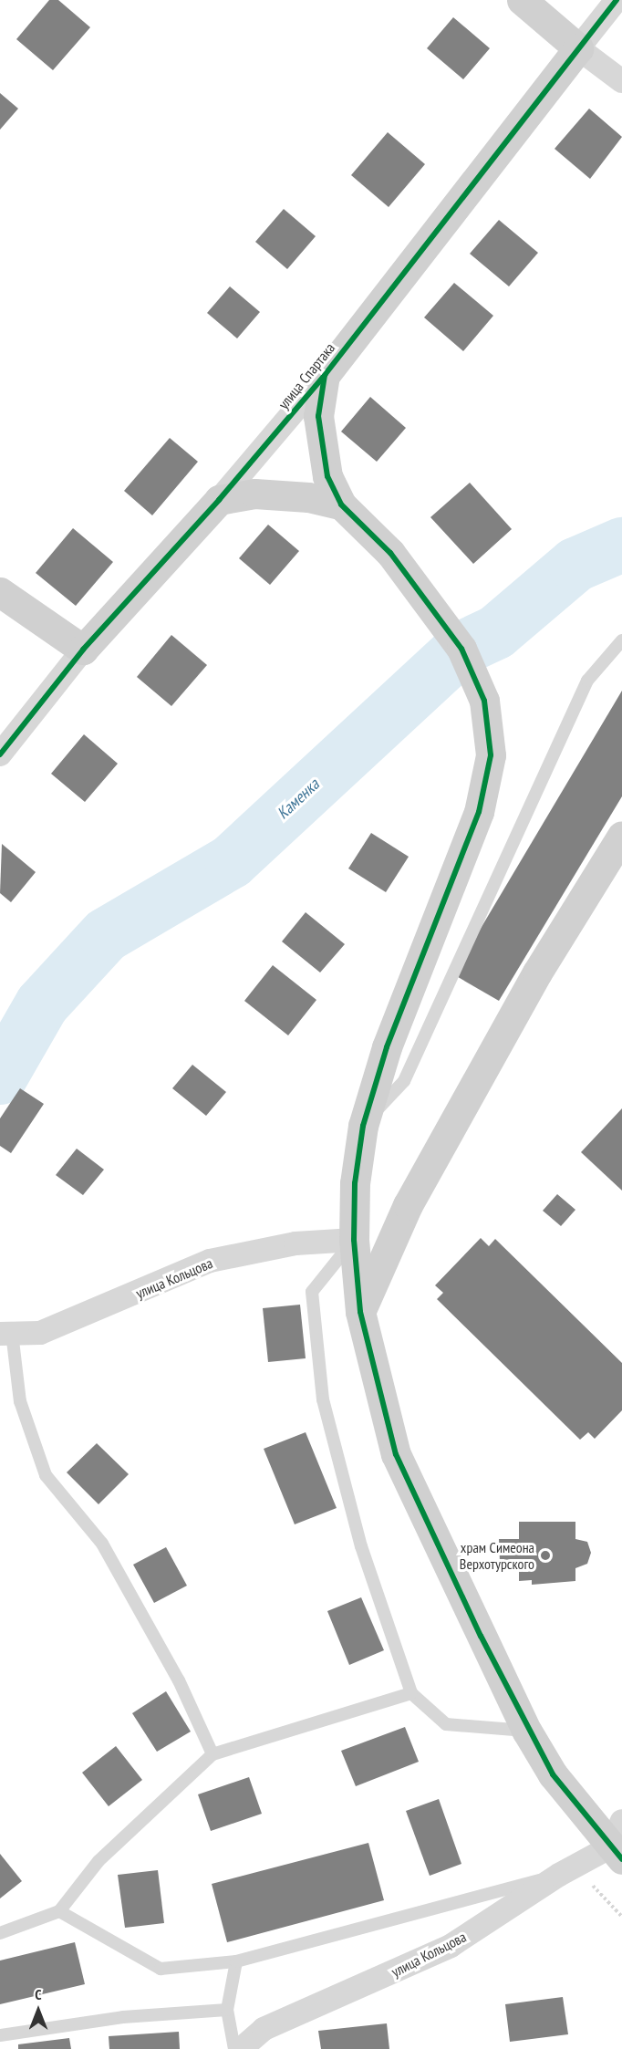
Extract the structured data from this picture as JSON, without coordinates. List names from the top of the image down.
{
  "streets": {
    "street": ["улица Спартака", "улица Кольцова"]
  },
  "water": ["Каменка"],
  "places": ["храм Симеона Верхотурского"],
  "north": "top"
}
